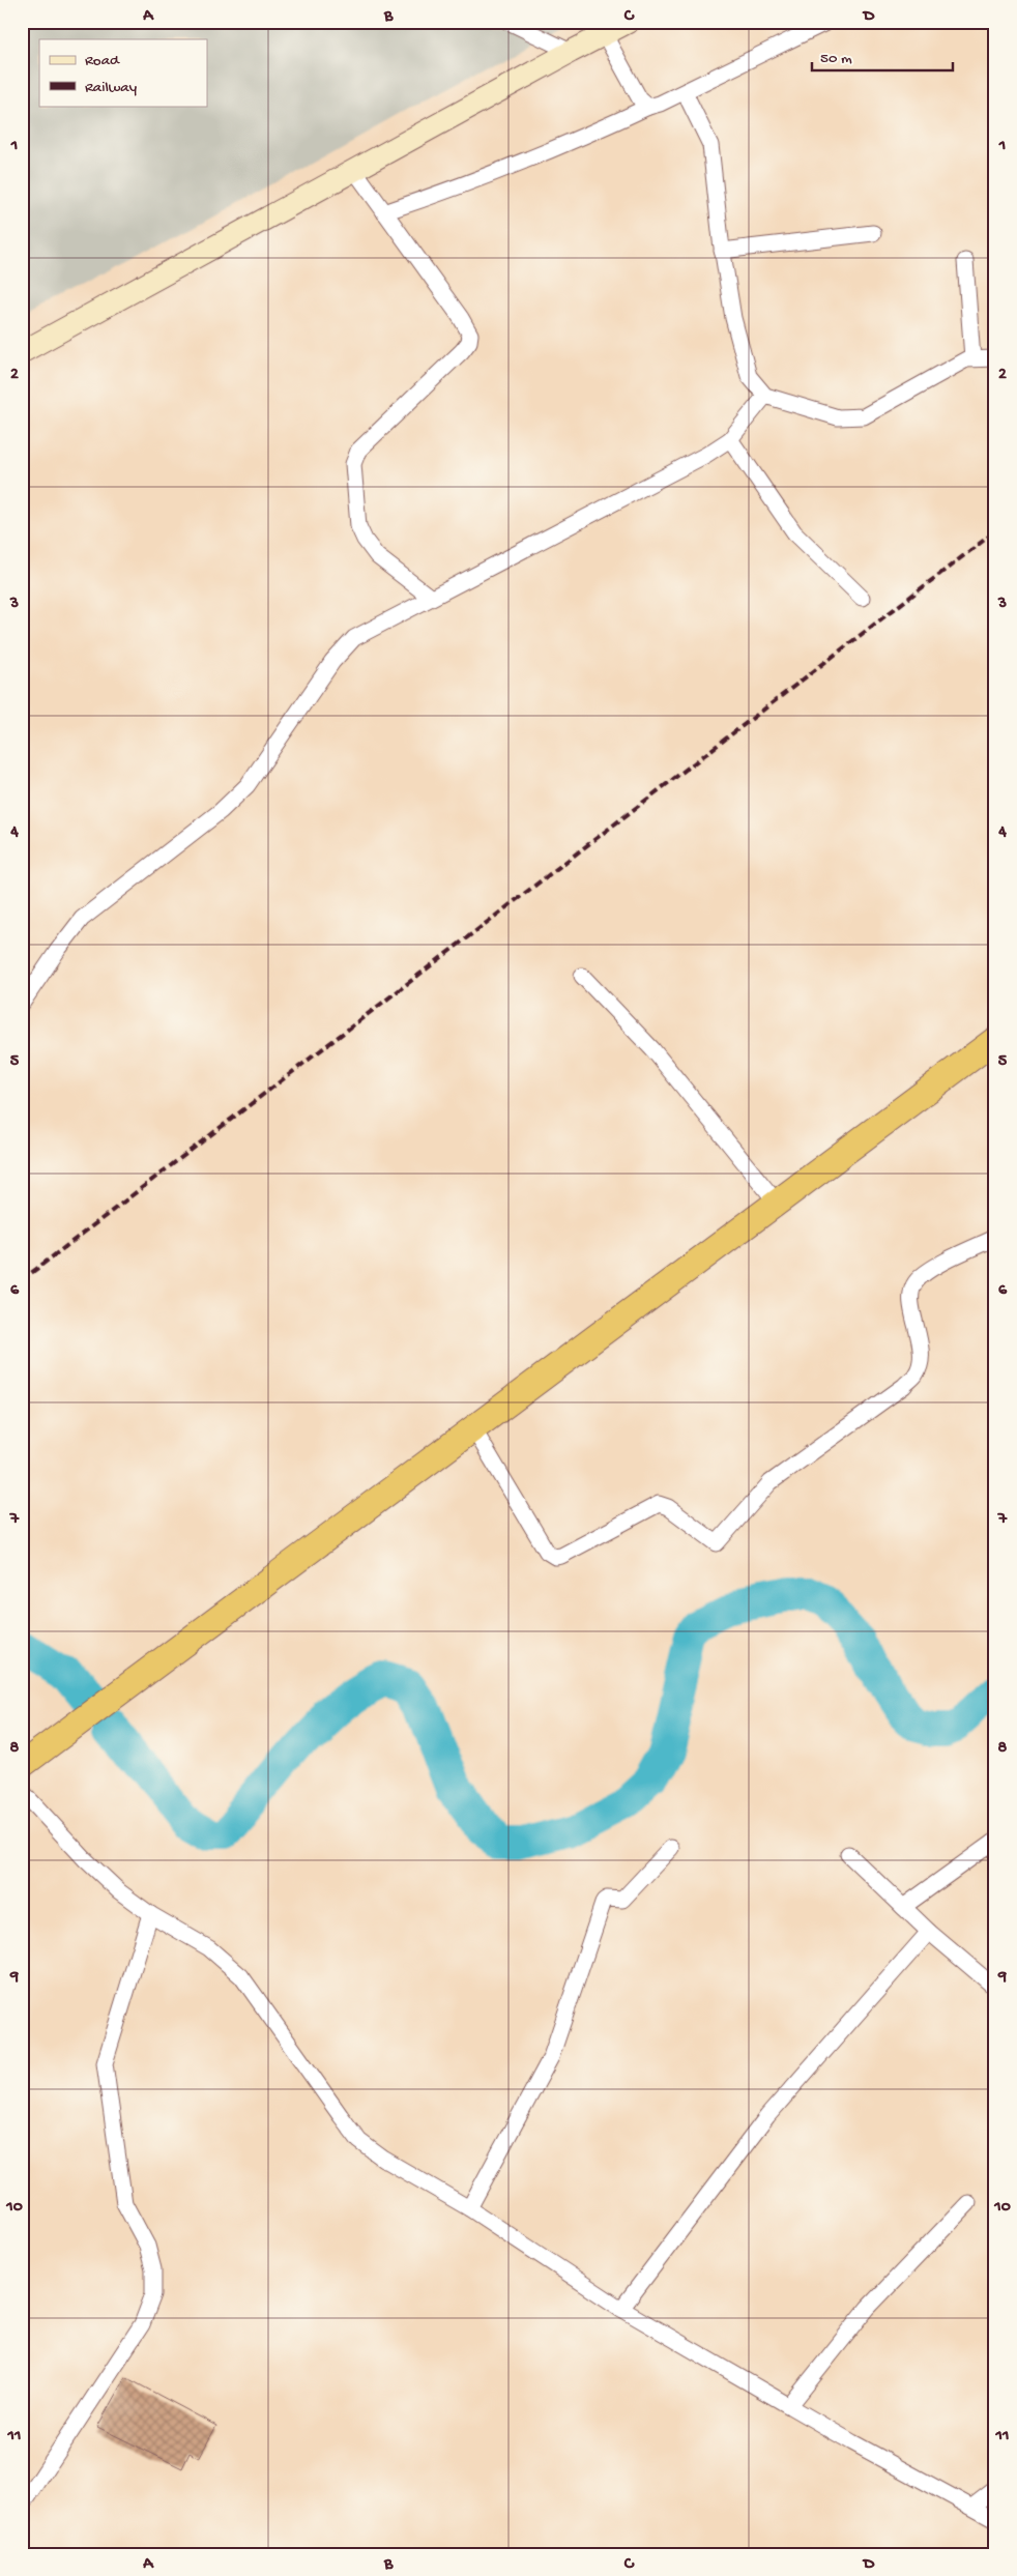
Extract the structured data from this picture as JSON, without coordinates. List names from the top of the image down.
{
  "legend": ["Road", "Railway"],
  "scale_bar": "50 m",
  "grid": {
    "columns": [
      "A",
      "B",
      "C",
      "D"
    ],
    "rows": [
      "1",
      "2",
      "3",
      "4",
      "5",
      "6",
      "7",
      "8",
      "9",
      "10",
      "11"
    ]
  }
}
